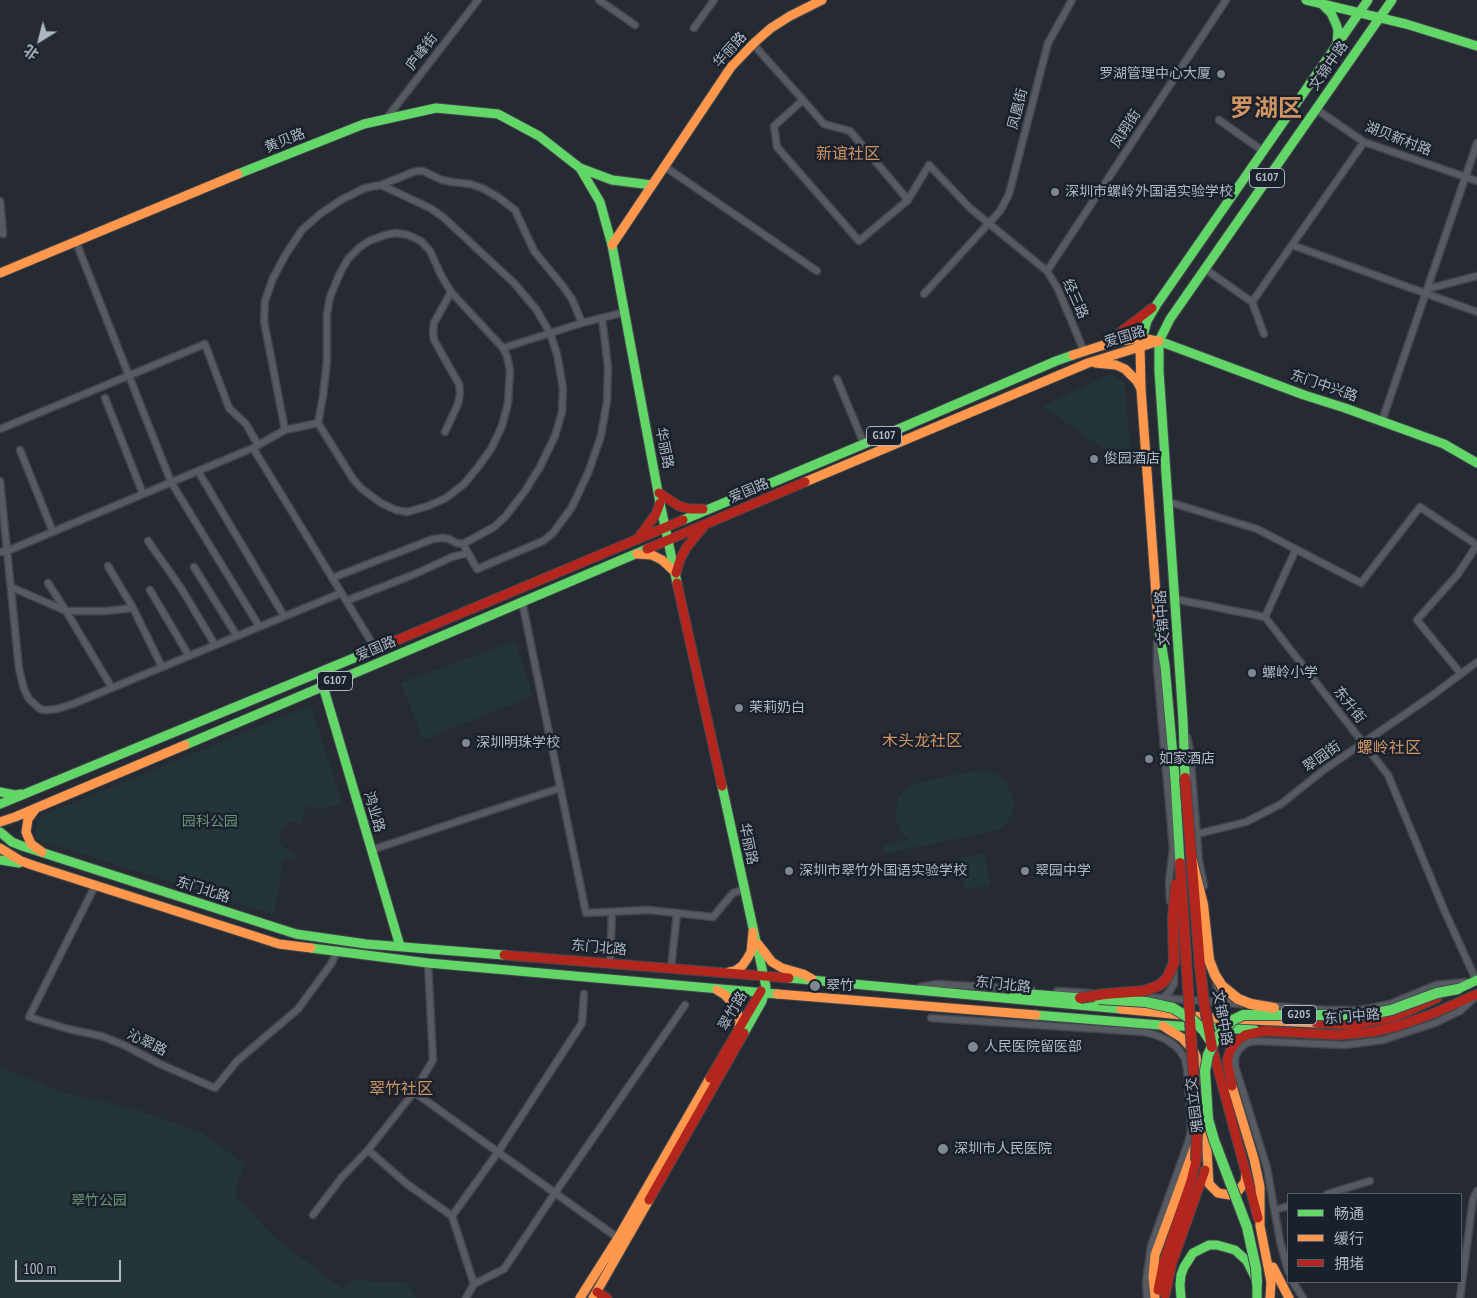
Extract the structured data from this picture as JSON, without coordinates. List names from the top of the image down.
{
  "streets": {
    "main road": [
      "华丽路",
      "文锦中路",
      "黄贝路",
      "G107",
      "爱国路",
      "东门中兴路",
      "鸿业路",
      "东门北路",
      "翠竹路",
      "G205",
      "东门中路",
      "雅园立交"
    ],
    "street": [
      "庐峰街",
      "凤凰街",
      "凤翔街",
      "湖贝新村路",
      "经三路",
      "东升街",
      "翠园街",
      "沁翠路"
    ]
  },
  "crossings": [
    ["华丽路", "黄贝路"],
    ["华丽路", "爱国路"],
    ["华丽路", "东门北路"],
    ["华丽路", "翠竹路"],
    ["庐峰街", "黄贝路"],
    ["文锦中路", "湖贝新村路"],
    ["文锦中路", "爱国路"],
    ["文锦中路", "东门中兴路"],
    ["文锦中路", "G205"],
    ["凤凰街", "经三路"],
    ["凤翔街", "经三路"],
    ["经三路", "爱国路"],
    ["爱国路", "东门中兴路"],
    ["爱国路", "鸿业路"],
    ["东升街", "翠园街"],
    ["东升街", "东门中路"],
    ["鸿业路", "东门北路"],
    ["东门北路", "翠竹路"],
    ["东门北路", "东门中路"],
    ["东门北路", "沁翠路"],
    ["G205", "东门中路"],
    ["东门中路", "雅园立交"]
  ],
  "districts": [
    "罗湖区",
    "新谊社区",
    "木头龙社区",
    "螺岭社区",
    "翠竹社区"
  ],
  "parks": ["园科公园", "翠竹公园"],
  "places": [
    "罗湖管理中心大厦",
    "深圳市螺岭外国语实验学校",
    "俊园酒店",
    "螺岭小学",
    "茉莉奶白",
    "深圳明珠学校",
    "如家酒店",
    "深圳市翠竹外国语实验学校",
    "翠园中学",
    "翠竹",
    "人民医院留医部",
    "深圳市人民医院"
  ],
  "legend": ["畅通", "缓行", "拥堵"],
  "scale_bar": "100 m",
  "north": "bottom left"
}
